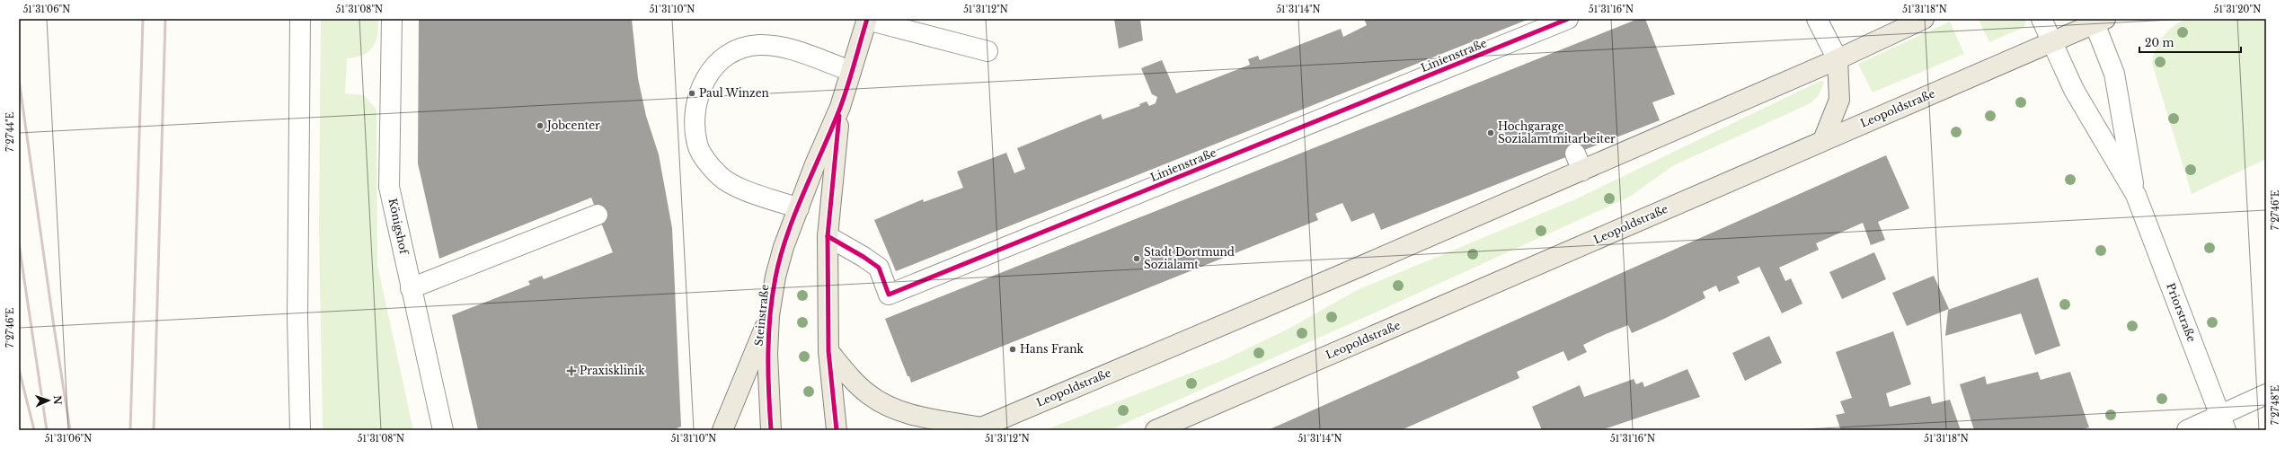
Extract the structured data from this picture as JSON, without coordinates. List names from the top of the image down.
{
  "streets": {
    "main road": ["Leopoldstraße", "Steinstraße"],
    "street": ["Linienstraße", "Königshof", "Priorstraße"]
  },
  "crossings": [
    ["Linienstraße", "Steinstraße"],
    ["Leopoldstraße", "Priorstraße"]
  ],
  "places": {
    "other": [
      "Paul Winzen",
      "Jobcenter",
      "Hochgarage Sozialamtmitarbeiter",
      "Stadt Dortmund Sozialamt",
      "Hans Frank"
    ],
    "health": ["Praxisklinik"]
  },
  "scale_bar": "20 m",
  "north": "right",
  "coordinates": [
    "51°31'06\"N",
    "51°31'08\"N",
    "51°31'10\"N",
    "51°31'12\"N",
    "51°31'14\"N",
    "51°31'16\"N",
    "51°31'18\"N",
    "51°31'20\"N",
    "7°27'44\"E",
    "7°27'46\"E",
    "7°27'48\"E"
  ]
}
